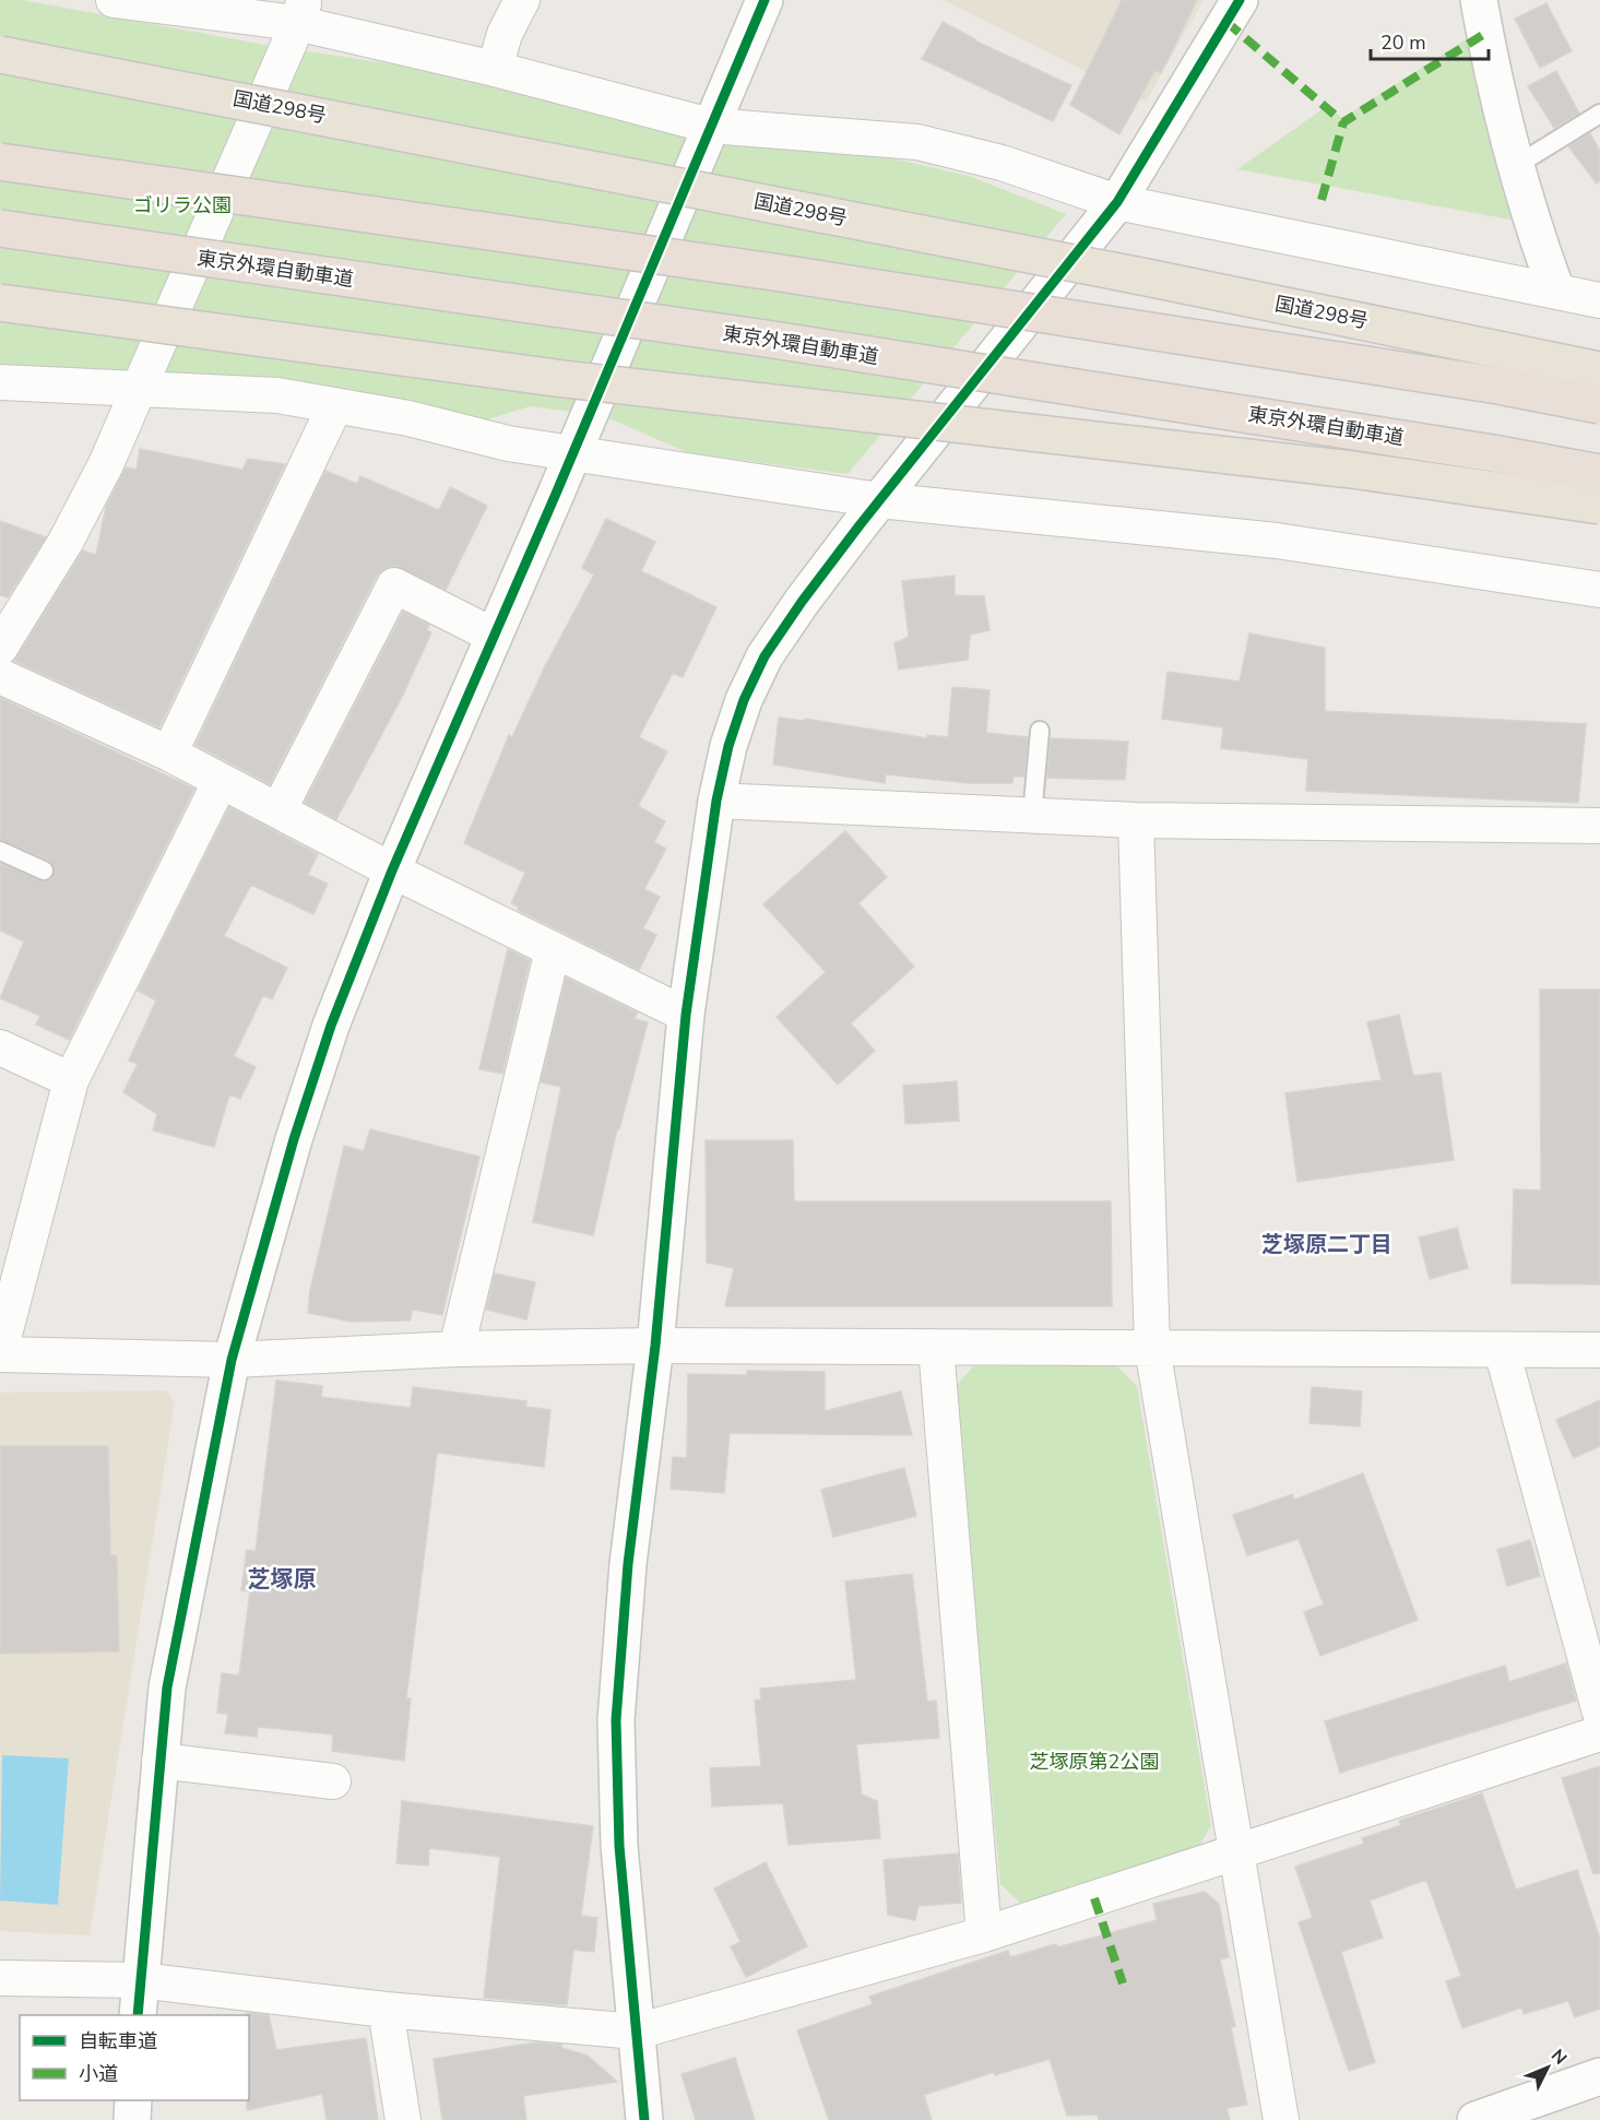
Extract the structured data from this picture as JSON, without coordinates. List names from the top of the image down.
{
  "streets": {
    "highway": ["国道298号", "東京外環自動車道"]
  },
  "districts": ["芝塚原二丁目", "芝塚原"],
  "parks": ["ゴリラ公園", "芝塚原第2公園"],
  "legend": ["自転車道", "小道"],
  "scale_bar": "20 m",
  "north": "top right"
}
